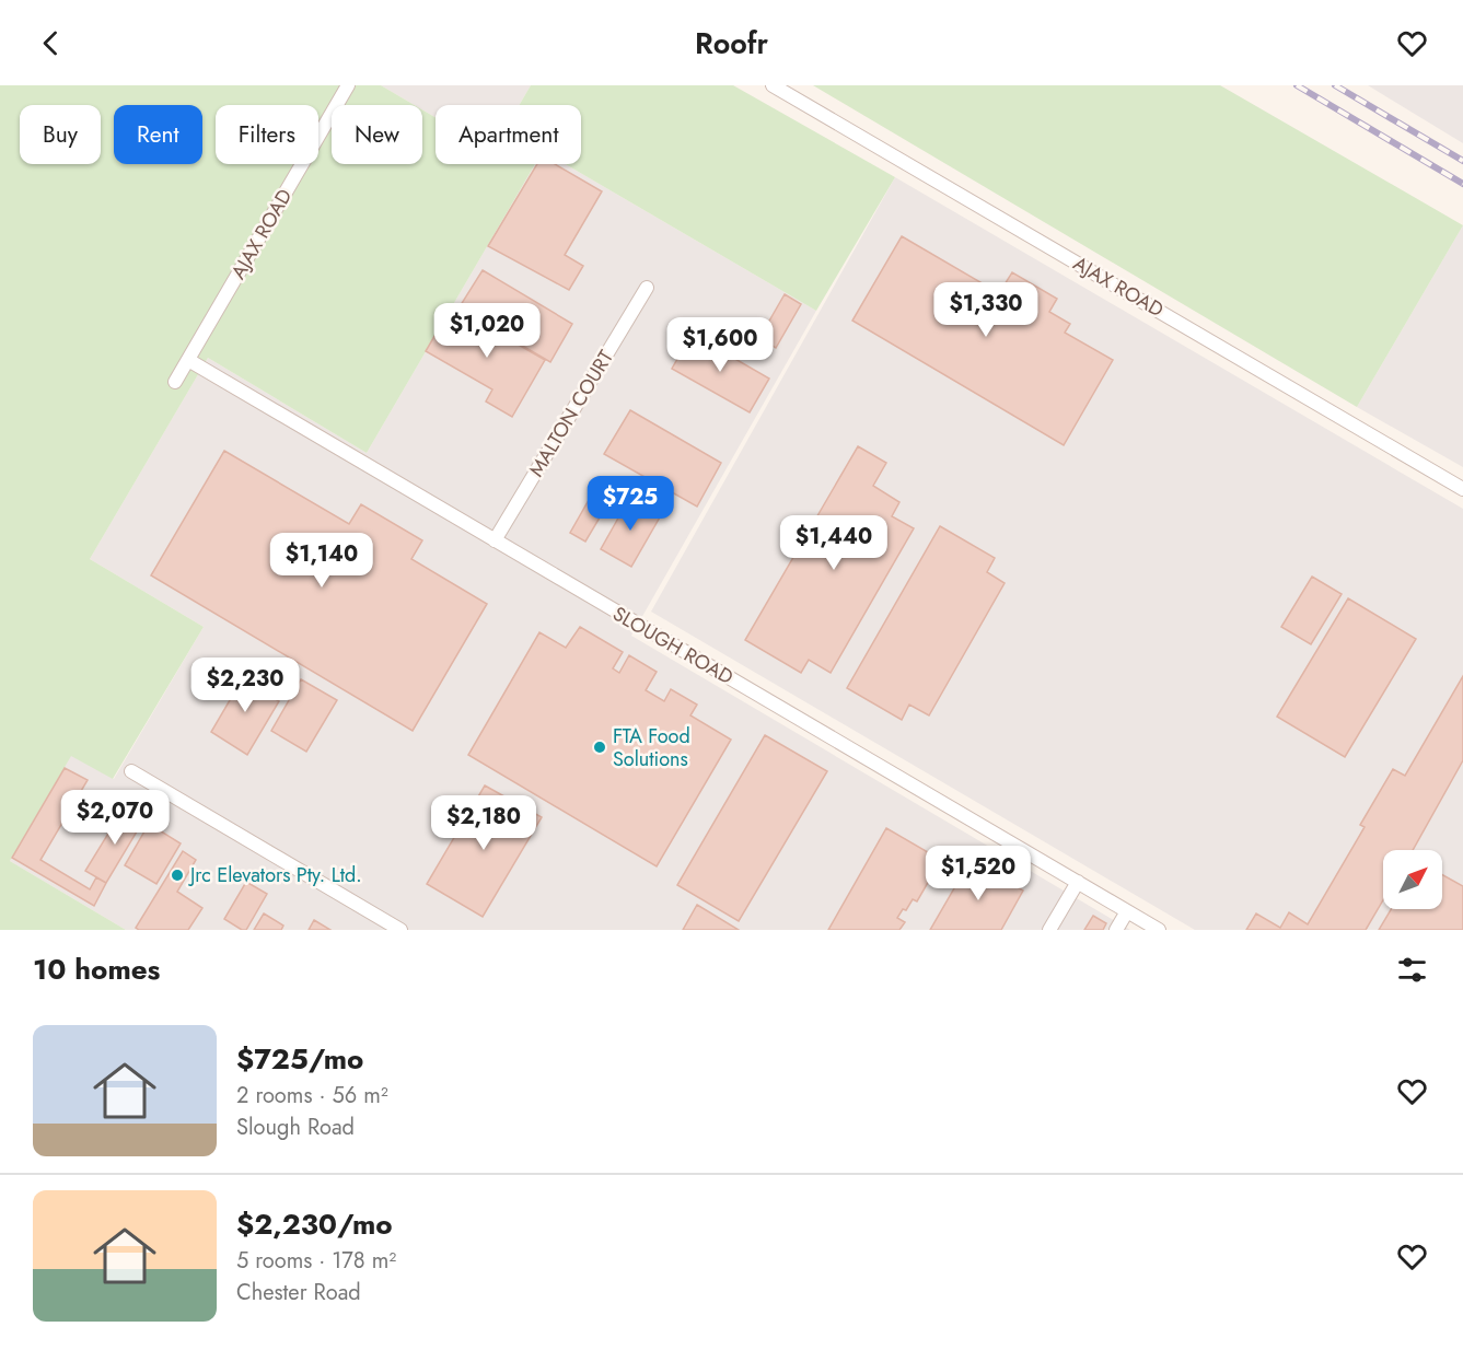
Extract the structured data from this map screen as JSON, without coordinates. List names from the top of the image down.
{
  "streets": {
    "street": ["AJAX ROAD", "MALTON COURT", "SLOUGH ROAD"]
  },
  "crossings": [
    ["AJAX ROAD", "SLOUGH ROAD"],
    ["MALTON COURT", "SLOUGH ROAD"]
  ],
  "places": ["FTA Food Solutions", "Jrc Elevators Pty. Ltd."],
  "north": "top right",
  "page": {
    "header": "Roofr",
    "chip": [
      "Buy",
      "Rent",
      "Filters",
      "New",
      "Apartment"
    ],
    "price": [
      "$1,330",
      "$1,020",
      "$1,600",
      "$725",
      "$1,440",
      "$1,140",
      "$2,230",
      "$2,070",
      "$2,180",
      "$1,520"
    ],
    "heading": "10 homes",
    "list": [
      {
        "name": "$725/mo",
        "note": "2 rooms · 56 m² · Slough Road"
      },
      {
        "name": "$2,230/mo",
        "note": "5 rooms · 178 m² · Chester Road"
      }
    ]
  }
}
